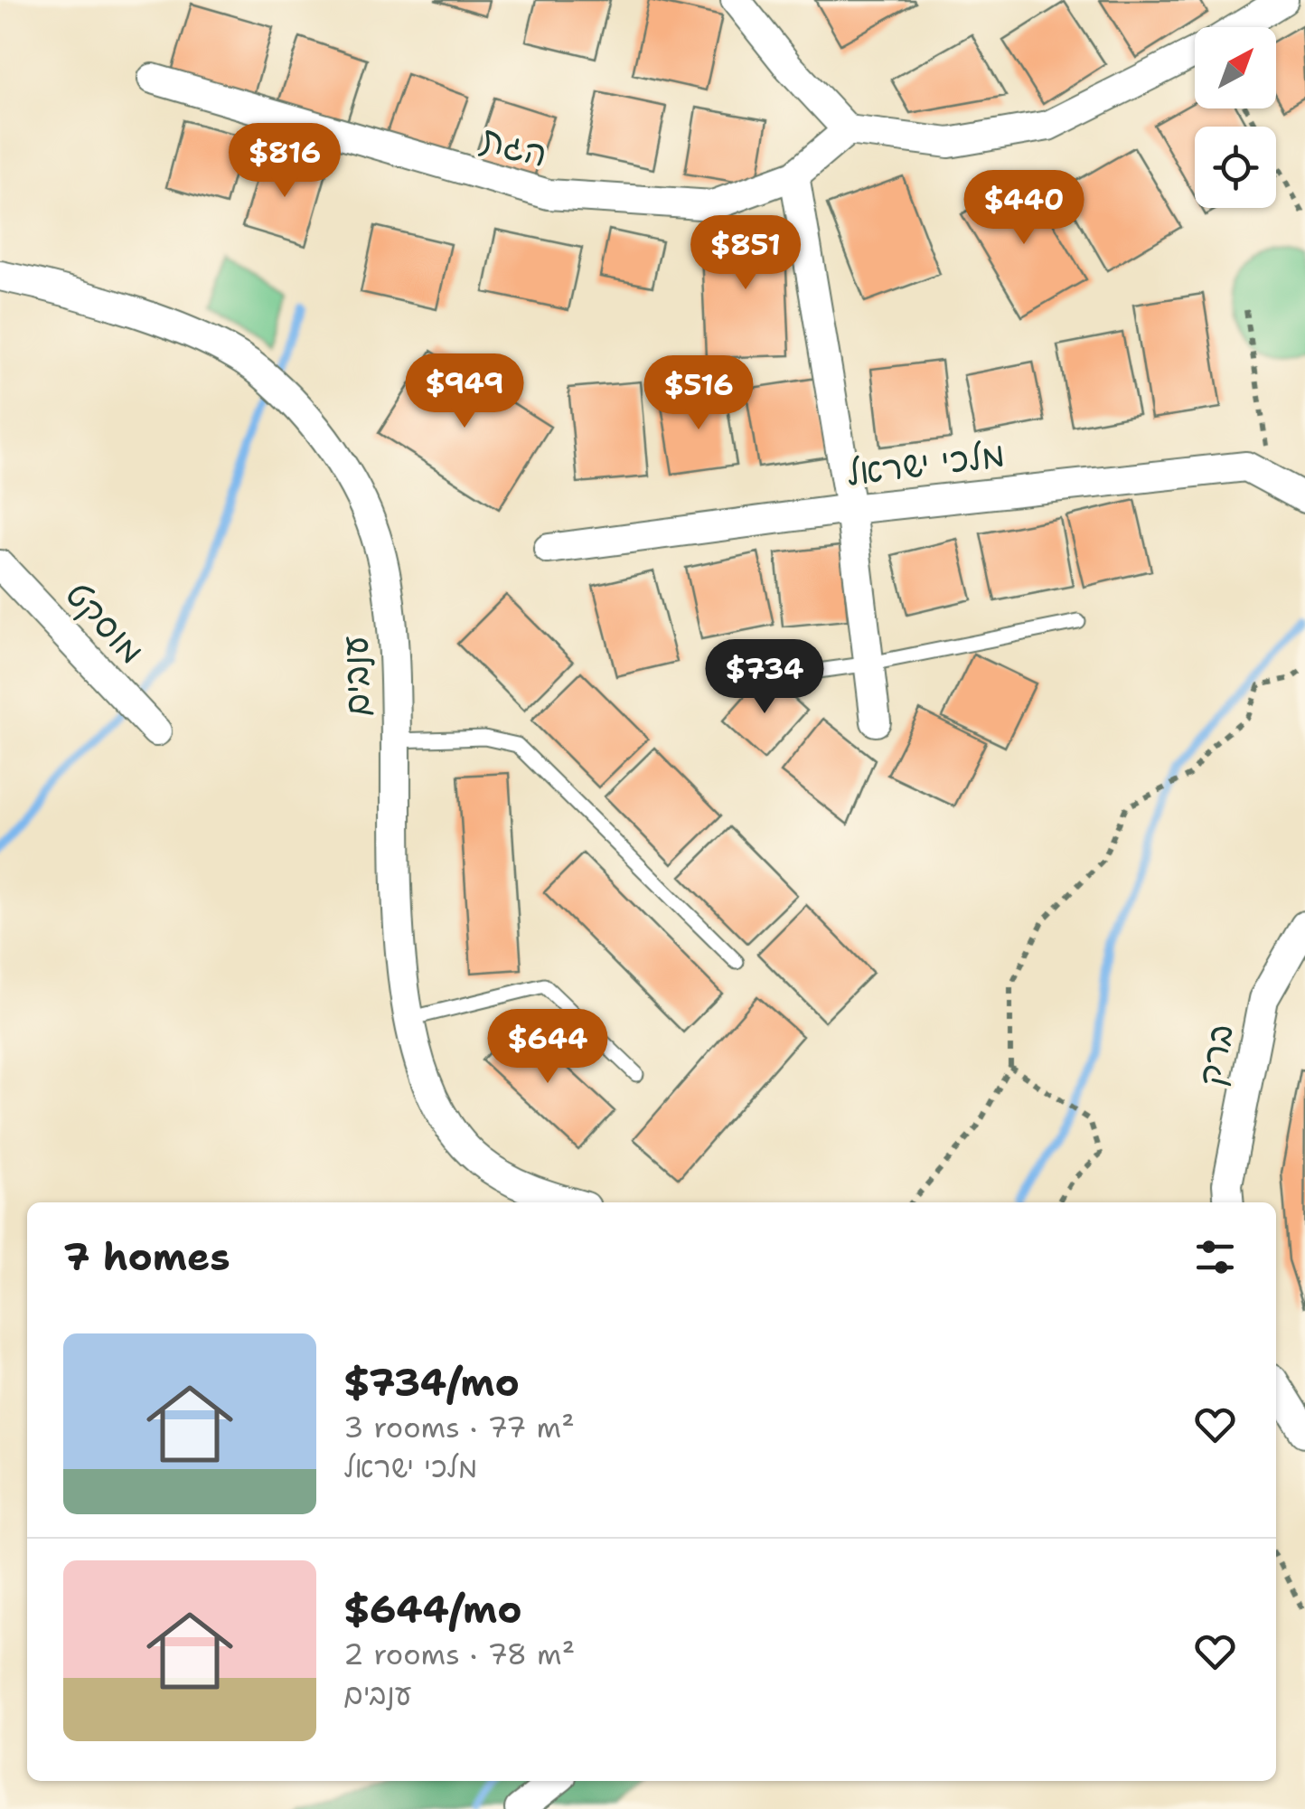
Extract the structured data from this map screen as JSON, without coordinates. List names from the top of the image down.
{
  "streets": {
    "street": [
      "הגת",
      "מלכי ישראל",
      "מוסקט",
      "ענבים",
      "ברק"
    ]
  },
  "north": "top right",
  "page": {
    "price": [
      "$816",
      "$440",
      "$851",
      "$949",
      "$516",
      "$734",
      "$644"
    ],
    "heading": "7 homes",
    "list": [
      {
        "name": "$734/mo",
        "note": "3 rooms · 77 m² · מלכי ישראל"
      },
      {
        "name": "$644/mo",
        "note": "2 rooms · 78 m² · ענבים"
      }
    ]
  }
}
